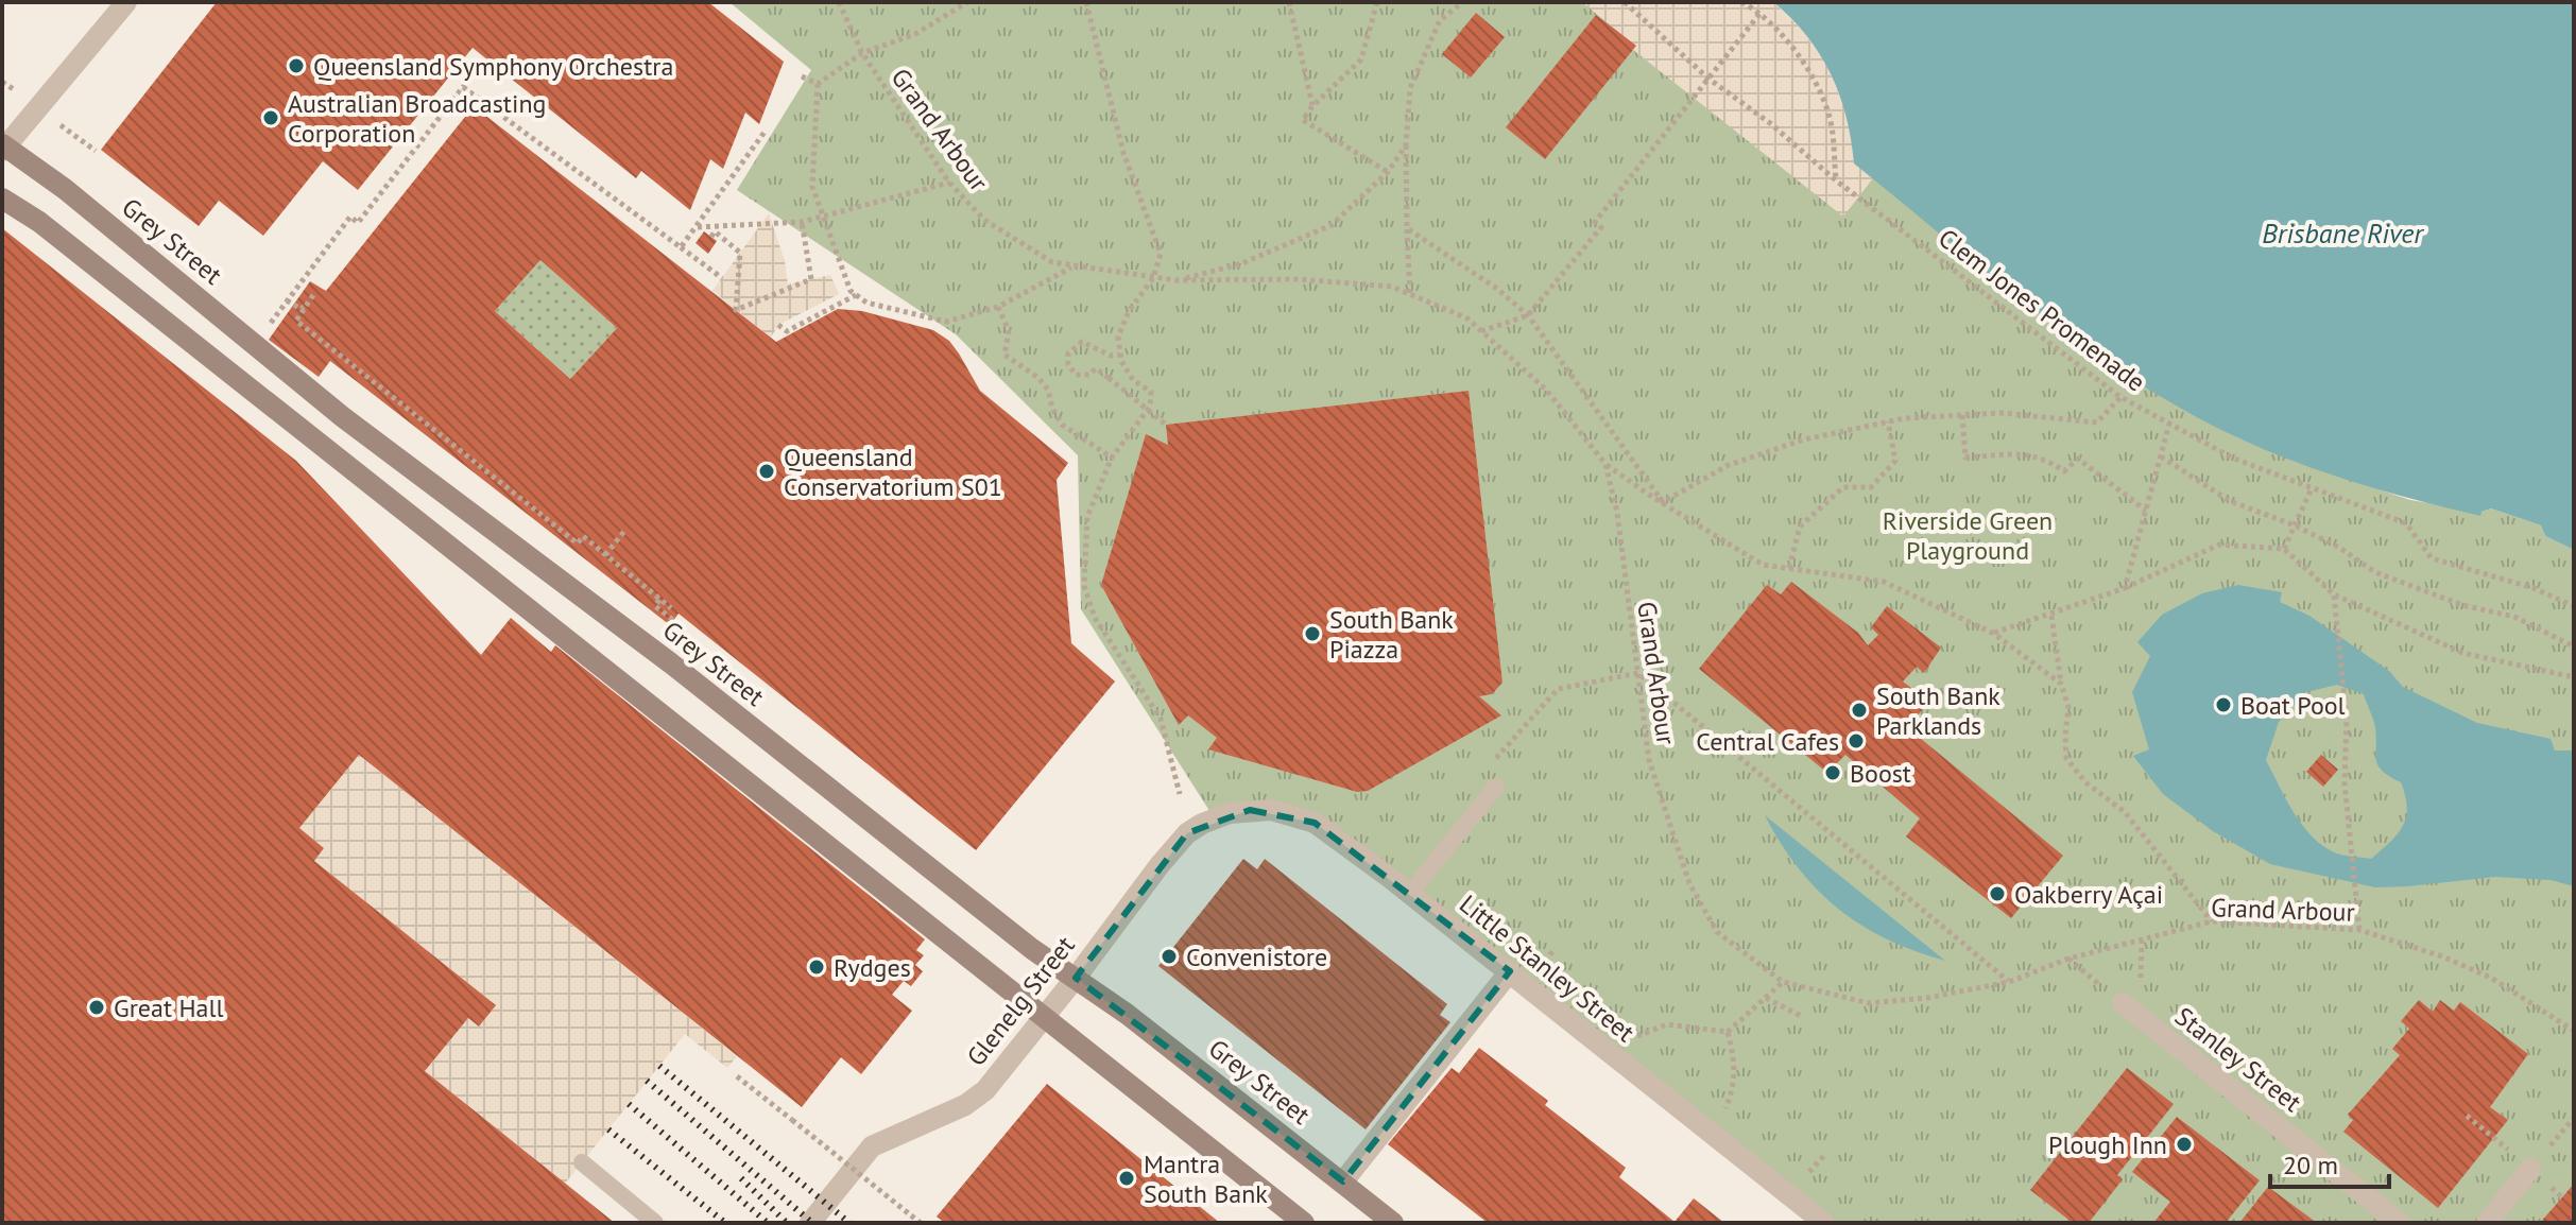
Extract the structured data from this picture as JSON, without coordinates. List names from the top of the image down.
{
  "streets": {
    "street": [
      "Grey Street",
      "Little Stanley Street",
      "Glenelg Street",
      "Stanley Street"
    ],
    "path": ["Grand Arbour", "Clem Jones Promenade"]
  },
  "crossings": [
    ["Grey Street", "Glenelg Street"],
    ["Little Stanley Street", "Glenelg Street"]
  ],
  "water": ["Brisbane River"],
  "parks": ["Riverside Green Playground"],
  "places": [
    "Queensland Symphony Orchestra",
    "Australian Broadcasting Corporation",
    "Queensland Conservatorium S01",
    "South Bank Piazza",
    "Boat Pool",
    "South Bank Parklands",
    "Central Cafes",
    "Boost",
    "Oakberry Açai",
    "Convenistore",
    "Rydges",
    "Great Hall",
    "Plough Inn",
    "Mantra South Bank"
  ],
  "scale_bar": "20 m"
}
